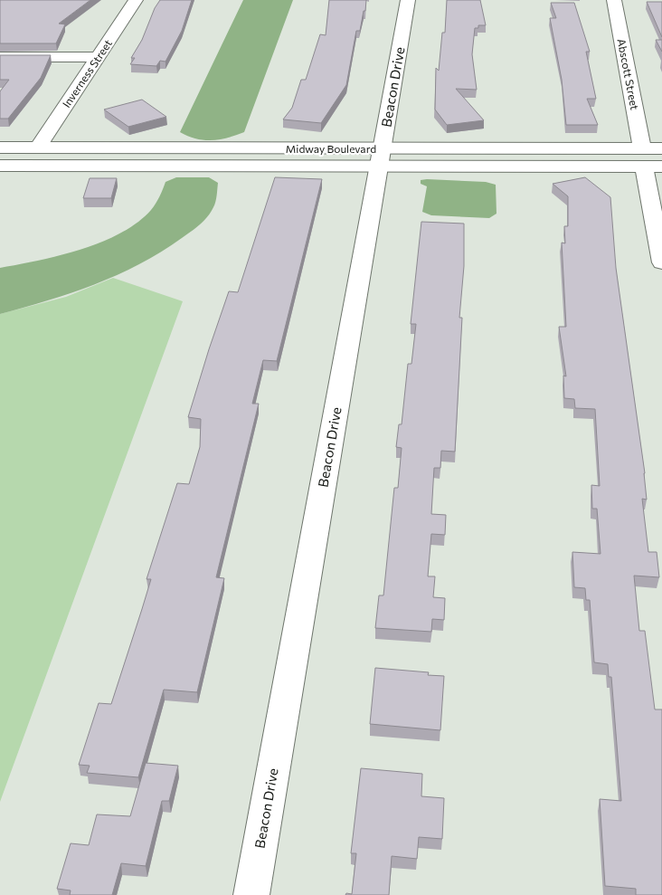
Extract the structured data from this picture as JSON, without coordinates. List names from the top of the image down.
{
  "streets": {
    "street": [
      "Inverness Street",
      "Abscott Street",
      "Beacon Drive",
      "Midway Boulevard"
    ]
  },
  "crossings": [
    ["Inverness Street", "Midway Boulevard"],
    ["Abscott Street", "Midway Boulevard"],
    ["Beacon Drive", "Midway Boulevard"]
  ]
}
